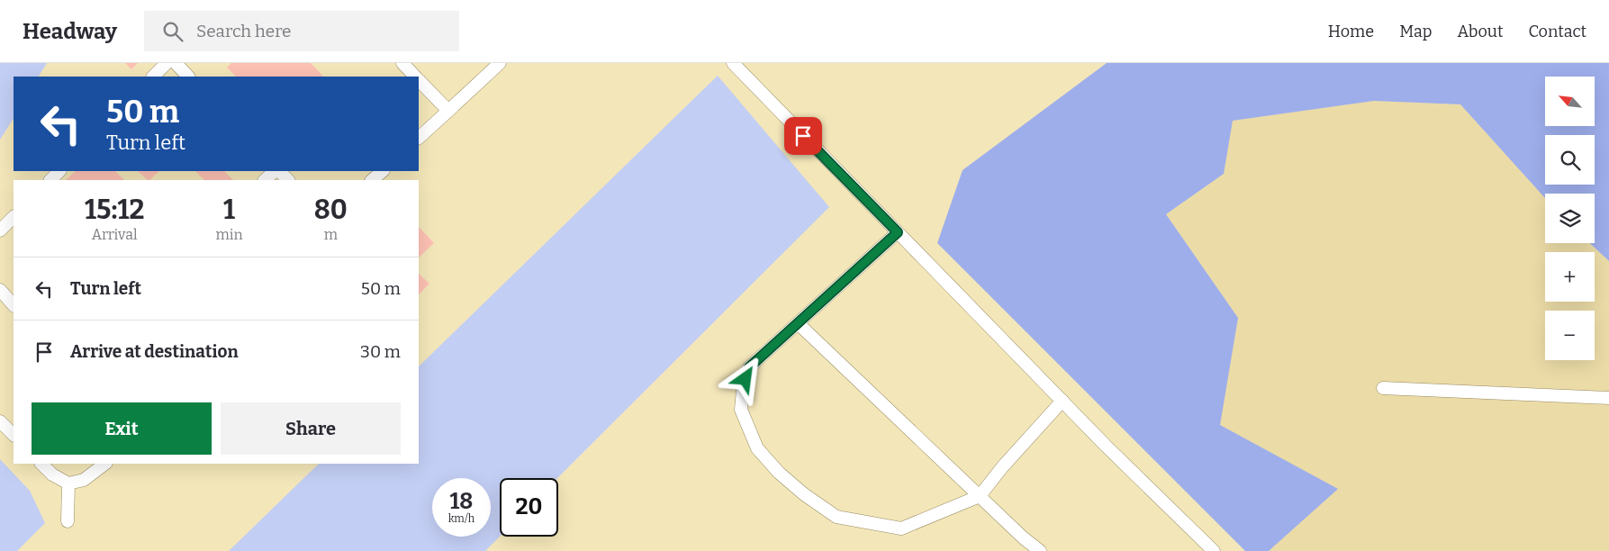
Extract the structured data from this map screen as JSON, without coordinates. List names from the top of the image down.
{
  "north": "top left",
  "page": {
    "header": "Headway",
    "search": "Search here",
    "nav": [
      "Home",
      "Map",
      "About",
      "Contact"
    ],
    "map_buttons": ["+", "−"],
    "turn": ["50 m", "Turn left"],
    "eta": [
      "15:12",
      "Arrival",
      "1",
      "min",
      "80",
      "m"
    ],
    "list": [
      {
        "name": "Turn left",
        "value": "50 m"
      },
      {
        "name": "Arrive at destination",
        "value": "30 m"
      }
    ],
    "buttons": ["Exit", "Share"],
    "speed": "18 km/h",
    "limit": "20"
  }
}
